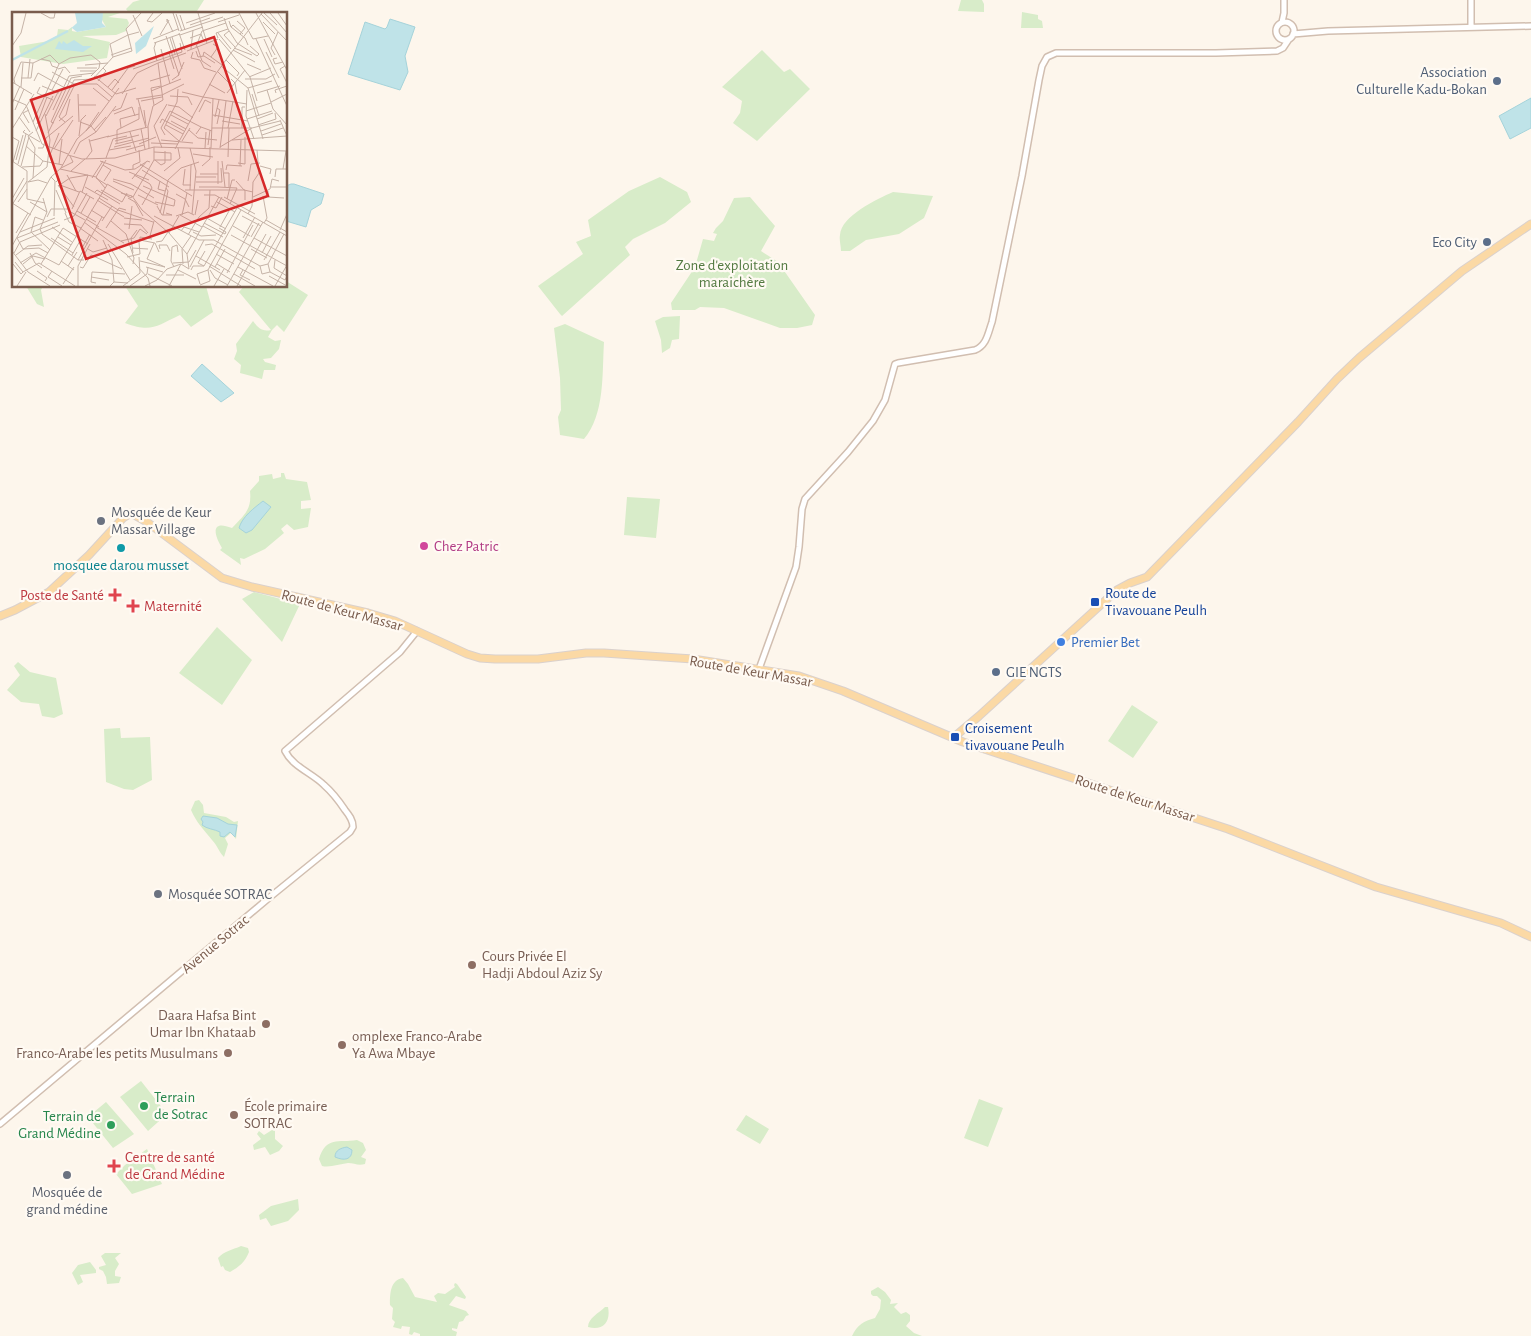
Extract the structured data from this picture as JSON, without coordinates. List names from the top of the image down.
{
  "streets": {
    "main road": ["Route de Keur Massar"],
    "street": ["Avenue Sotrac"]
  },
  "crossings": [
    ["Route de Keur Massar", "Avenue Sotrac"]
  ],
  "parks": ["Zone d'exploitation maraichère"],
  "places": {
    "other": [
      "Association Culturelle Kadu-Bokan",
      "Eco City",
      "Mosquée de Keur Massar Village",
      "Chez Patric",
      "mosquee darou musset",
      "Premier Bet",
      "GIE NGTS",
      "Mosquée SOTRAC",
      "Cours Privée El Hadji Abdoul Aziz Sy",
      "Daara Hafsa Bint Umar Ibn Khataab",
      "omplexe Franco-Arabe Ya Awa Mbaye",
      "Franco-Arabe les petits Musulmans",
      "Terrain de Sotrac",
      "École primaire SOTRAC",
      "Terrain de Grand Médine",
      "Mosquée de grand médine"
    ],
    "health": ["Poste de Santé", "Maternité", "Centre de santé de Grand Médine"],
    "transit": ["Route de Tivavouane Peulh", "Croisement tivavouane Peulh"]
  }
}
